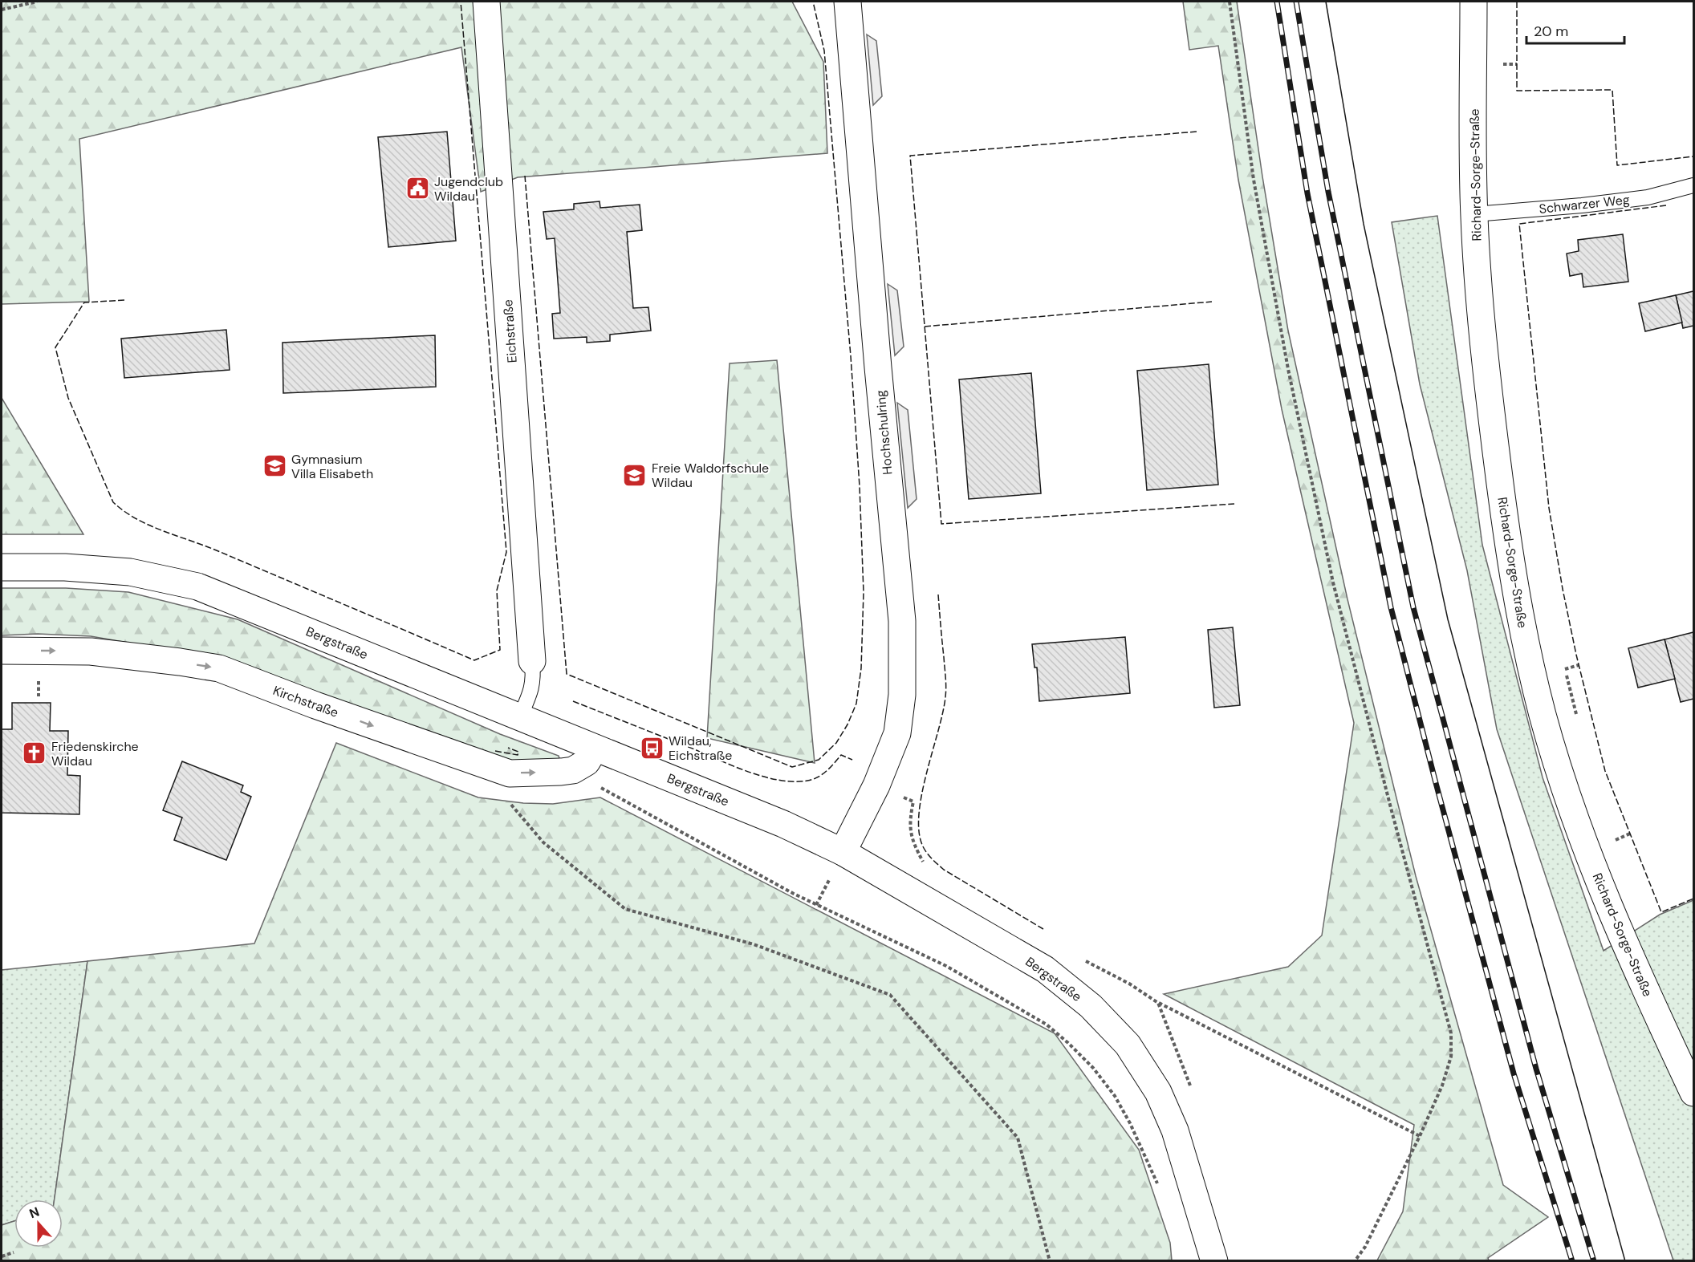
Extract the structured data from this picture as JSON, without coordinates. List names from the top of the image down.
{
  "streets": {
    "street": [
      "Richard-Sorge-Straße",
      "Eichstraße",
      "Hochschulring",
      "Bergstraße",
      "Kirchstraße"
    ],
    "lane": ["Schwarzer Weg"]
  },
  "crossings": [
    ["Richard-Sorge-Straße", "Schwarzer Weg"],
    ["Hochschulring", "Bergstraße"]
  ],
  "one_way": ["Kirchstraße"],
  "places": {
    "public building": ["Jugendclub Wildau"],
    "school or university": ["Gymnasium Villa Elisabeth", "Freie Waldorfschule Wildau"],
    "bus stop": ["Wildau, Eichstraße"],
    "church": ["Friedenskirche Wildau"]
  },
  "scale_bar": "20 m",
  "north": "top"
}
